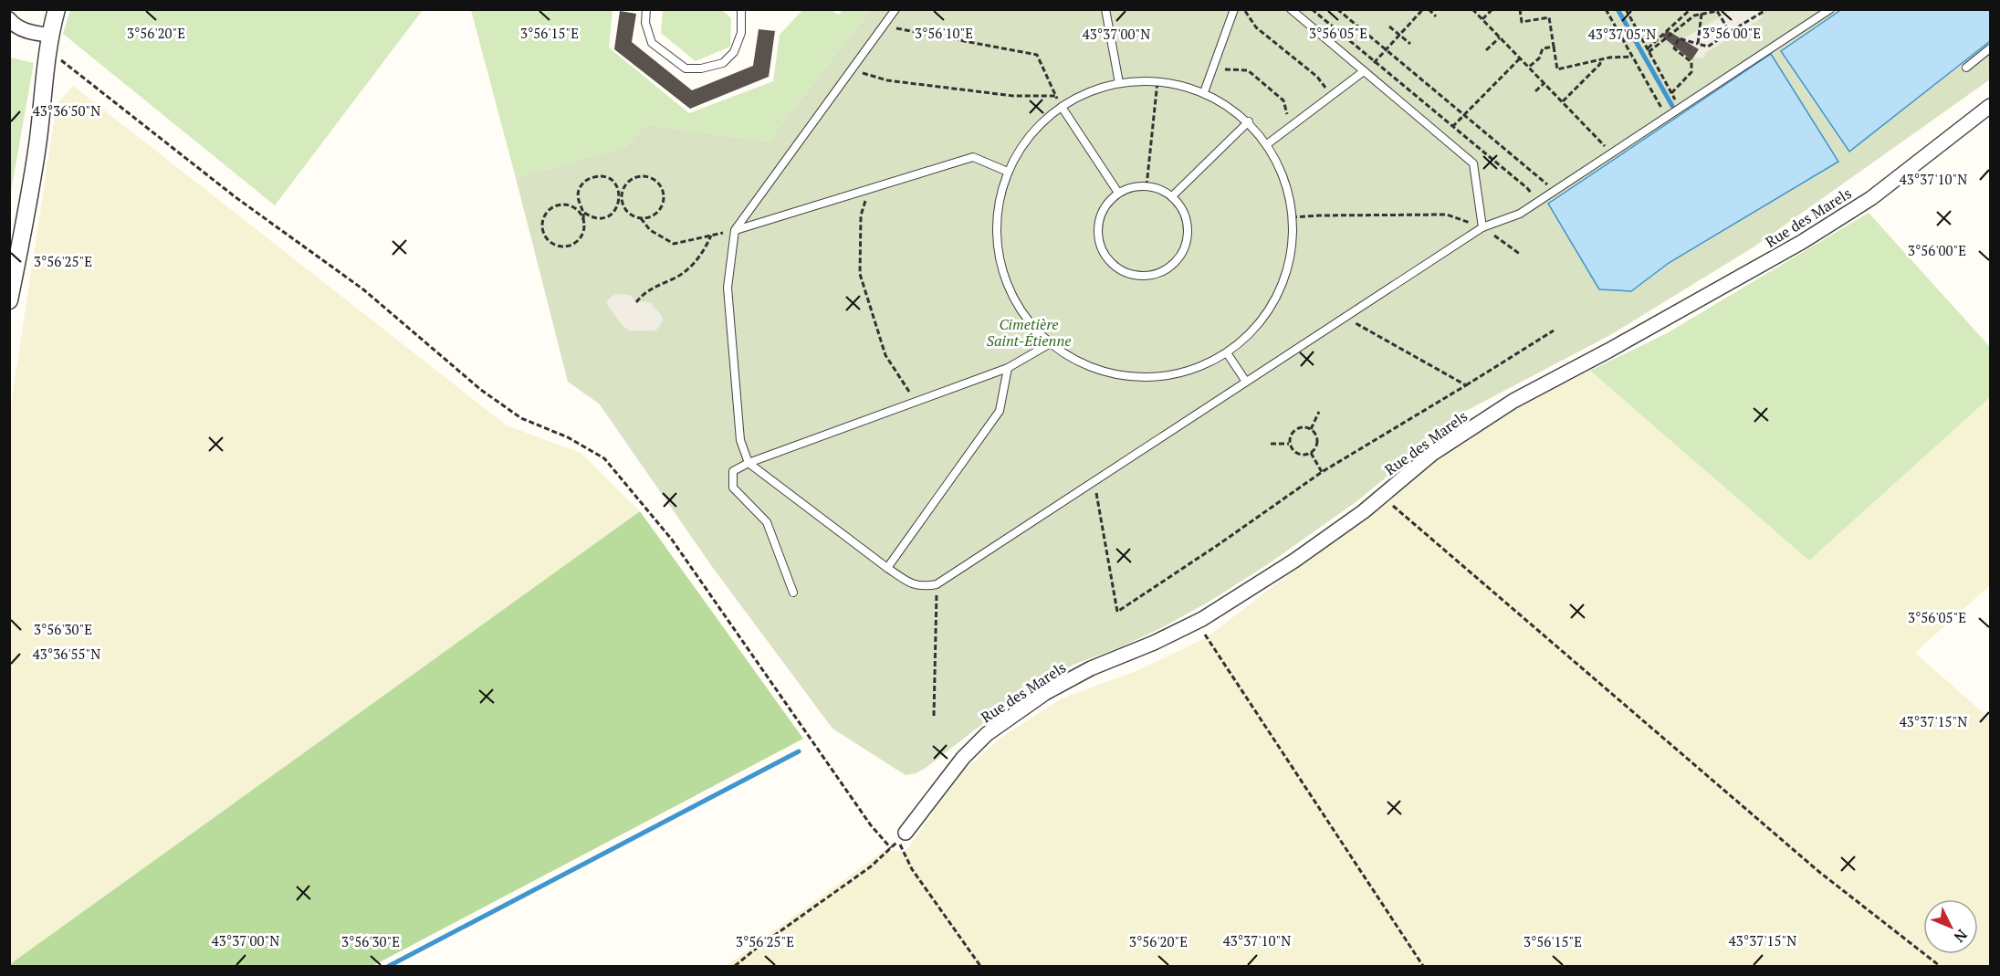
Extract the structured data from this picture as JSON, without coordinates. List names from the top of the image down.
{
  "streets": {
    "street": ["Rue des Marels"]
  },
  "parks": ["Cimetière Saint-Étienne"],
  "north": "bottom right",
  "coordinates": [
    "3°56'20\"E",
    "3°56'15\"E",
    "3°56'10\"E",
    "3°56'05\"E",
    "3°56'00\"E",
    "43°37'00\"N",
    "43°37'05\"N",
    "43°36'50\"N",
    "43°37'10\"N",
    "3°56'25\"E",
    "3°56'30\"E",
    "43°36'55\"N",
    "43°37'15\"N"
  ]
}
